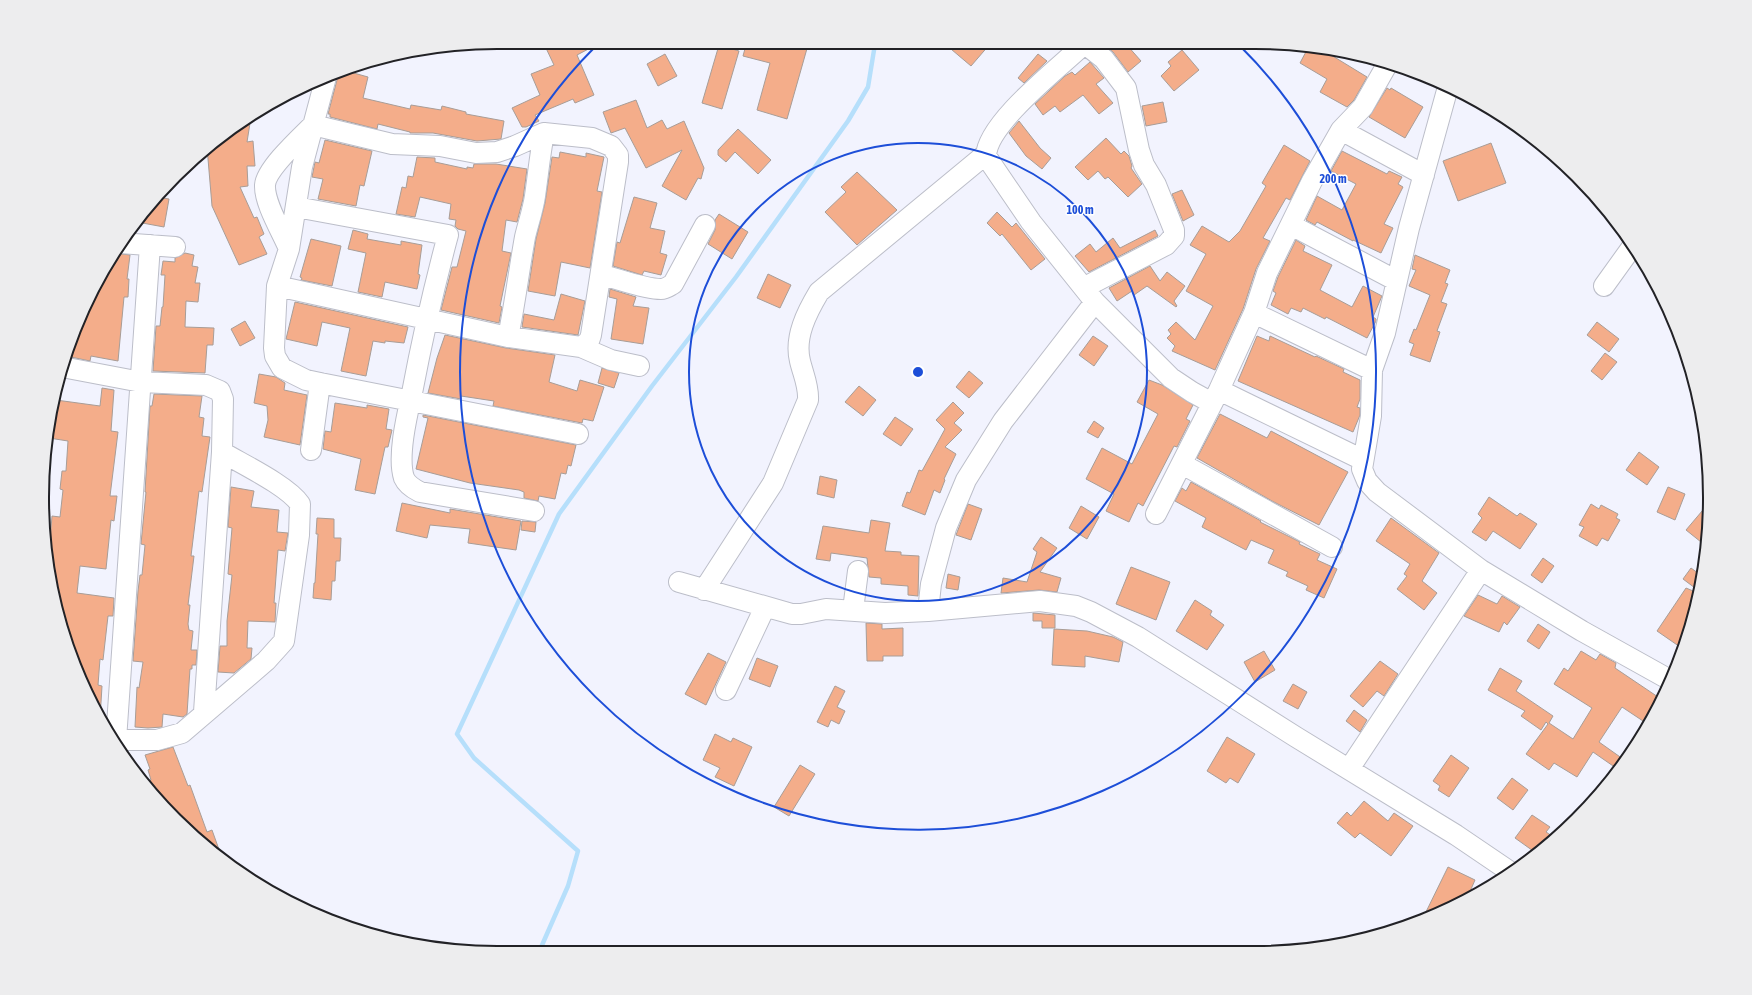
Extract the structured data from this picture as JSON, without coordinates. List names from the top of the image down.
{
  "rings": ["200 m", "100 m"]
}
